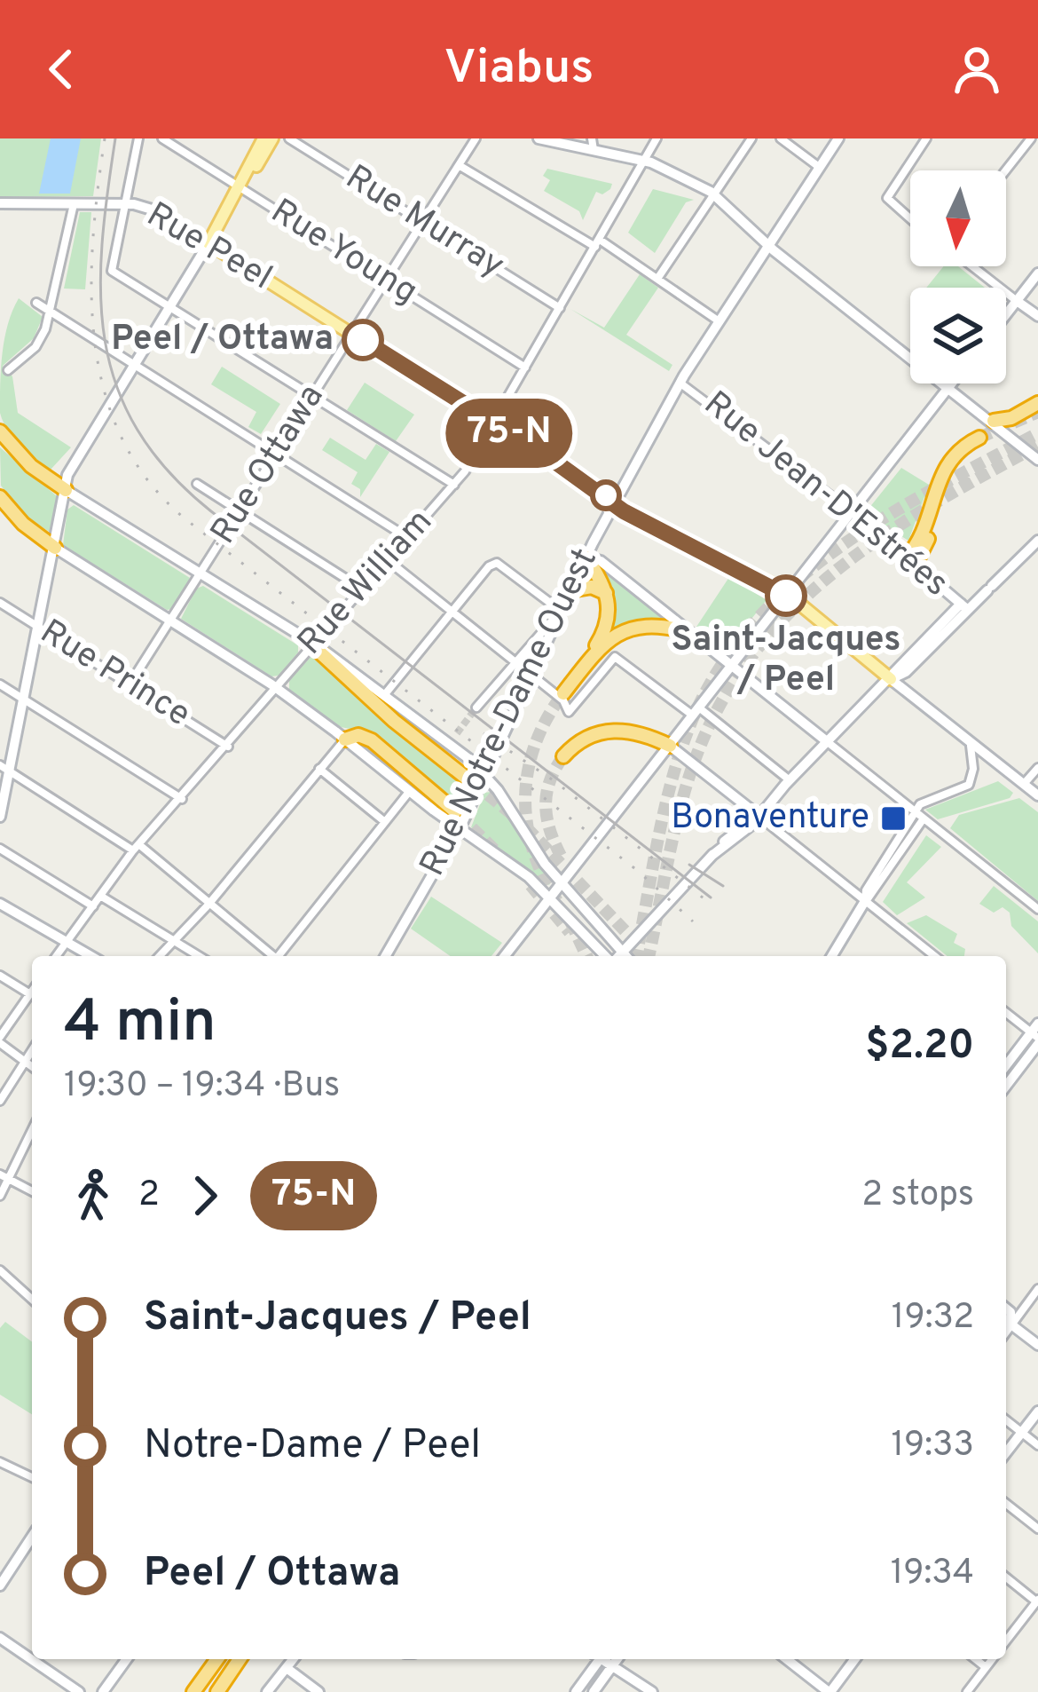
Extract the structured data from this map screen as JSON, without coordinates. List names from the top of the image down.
{
  "streets": {
    "main road": ["Rue Peel", "Rue Jean-D'Estrées", "Rue Notre-Dame Ouest"],
    "street": [
      "Rue Murray",
      "Rue Young",
      "Rue Ottawa",
      "Rue William",
      "Rue Prince"
    ]
  },
  "crossings": [
    ["Rue Murray", "Rue Ottawa"],
    ["Rue Murray", "Rue William"],
    ["Rue Peel", "Rue Ottawa"],
    ["Rue Peel", "Rue William"],
    ["Rue Peel", "Rue Notre-Dame Ouest"],
    ["Rue Young", "Rue Ottawa"],
    ["Rue Young", "Rue William"],
    ["Rue Ottawa", "Rue Prince"],
    ["Rue Jean-D'Estrées", "Rue Notre-Dame Ouest"],
    ["Rue William", "Rue Prince"]
  ],
  "places": {
    "other": ["Peel / Ottawa", "Saint-Jacques / Peel"],
    "transit": ["Bonaventure"]
  },
  "lines": ["bus line 75-N"],
  "north": "bottom",
  "page": {
    "header": "Viabus",
    "on_map": "75-N",
    "heading": ["4 min", "19:30 – 19:34 · Bus", "$2.20"],
    "legs": ["2", "75-N", "2 stops"],
    "list": [
      {
        "name": "Saint-Jacques / Peel",
        "value": "19:32"
      },
      {
        "name": "Notre-Dame / Peel",
        "value": "19:33"
      },
      {
        "name": "Peel / Ottawa",
        "value": "19:34"
      }
    ]
  }
}
